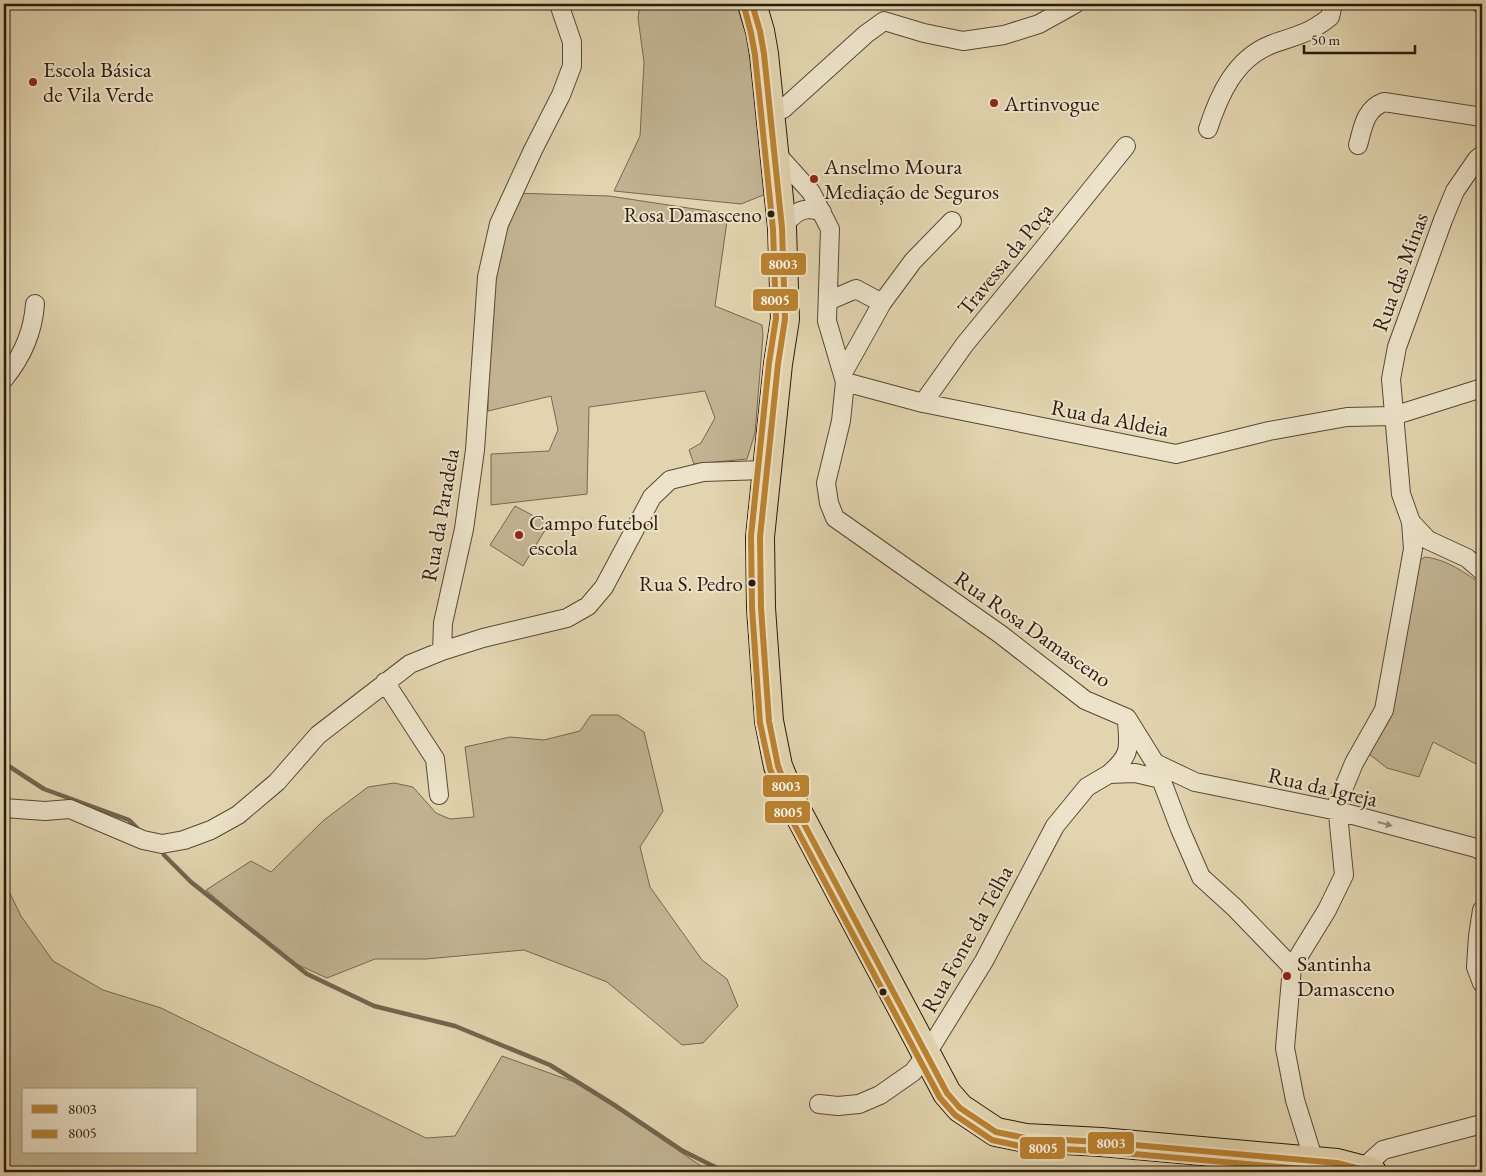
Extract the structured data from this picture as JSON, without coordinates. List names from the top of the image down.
{
  "streets": {
    "street": [
      "Travessa da Poça",
      "Rua das Minas",
      "Rua da Aldeia",
      "Rua da Paradela",
      "Rua Rosa Damasceno",
      "Rua da Igreja",
      "Rua Fonte da Telha"
    ]
  },
  "crossings": [
    ["Travessa da Poça", "Rua da Aldeia"],
    ["Rua das Minas", "Rua da Aldeia"],
    ["Rua da Aldeia", "Rua Rosa Damasceno"],
    ["Rua Rosa Damasceno", "Rua Fonte da Telha"],
    ["Rua da Igreja", "Rua Fonte da Telha"]
  ],
  "one_way": ["Rua da Igreja"],
  "places": [
    "Escola Básica de Vila Verde",
    "Artinvogue",
    "Anselmo Moura Mediação de Seguros",
    "Rosa Damasceno",
    "Campo futebol escola",
    "Rua S. Pedro",
    "Santinha Damasceno"
  ],
  "lines": ["transit line 8003", "transit line 8005"],
  "legend": ["8003", "8005"],
  "scale_bar": "50 m"
}
